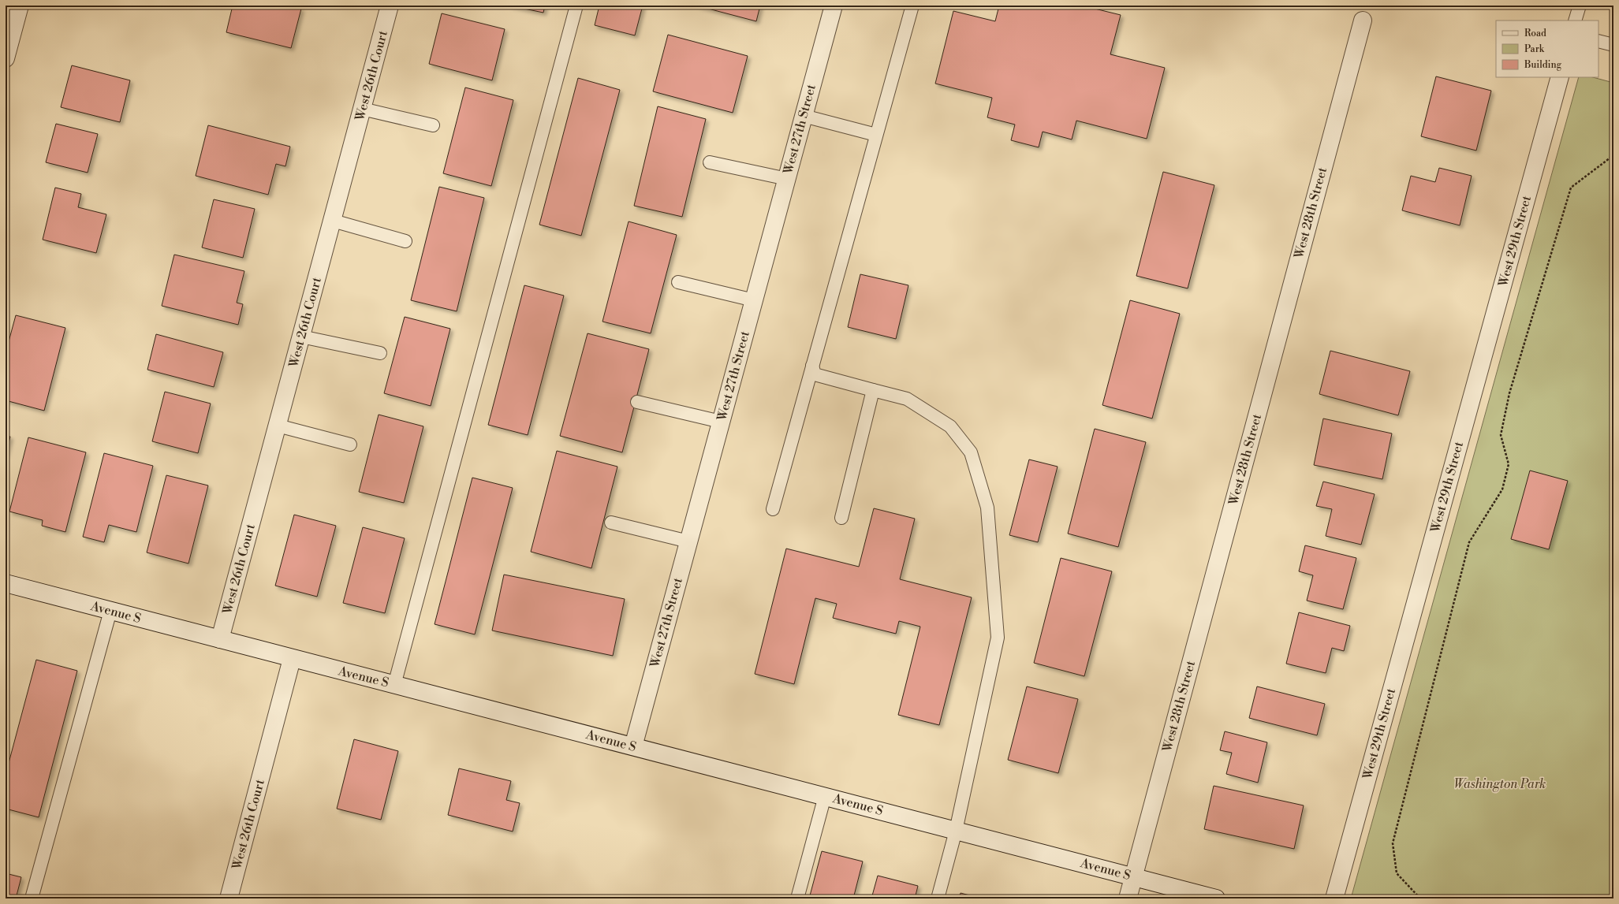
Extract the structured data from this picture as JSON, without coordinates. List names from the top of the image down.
{
  "streets": {
    "street": [
      "West 26th Court",
      "West 27th Street",
      "West 28th Street",
      "West 29th Street",
      "Avenue S"
    ]
  },
  "crossings": [
    ["West 26th Court", "Avenue S"],
    ["West 27th Street", "Avenue S"],
    ["West 28th Street", "Avenue S"]
  ],
  "parks": ["Washington Park"],
  "legend": ["Road", "Park", "Building"]
}
